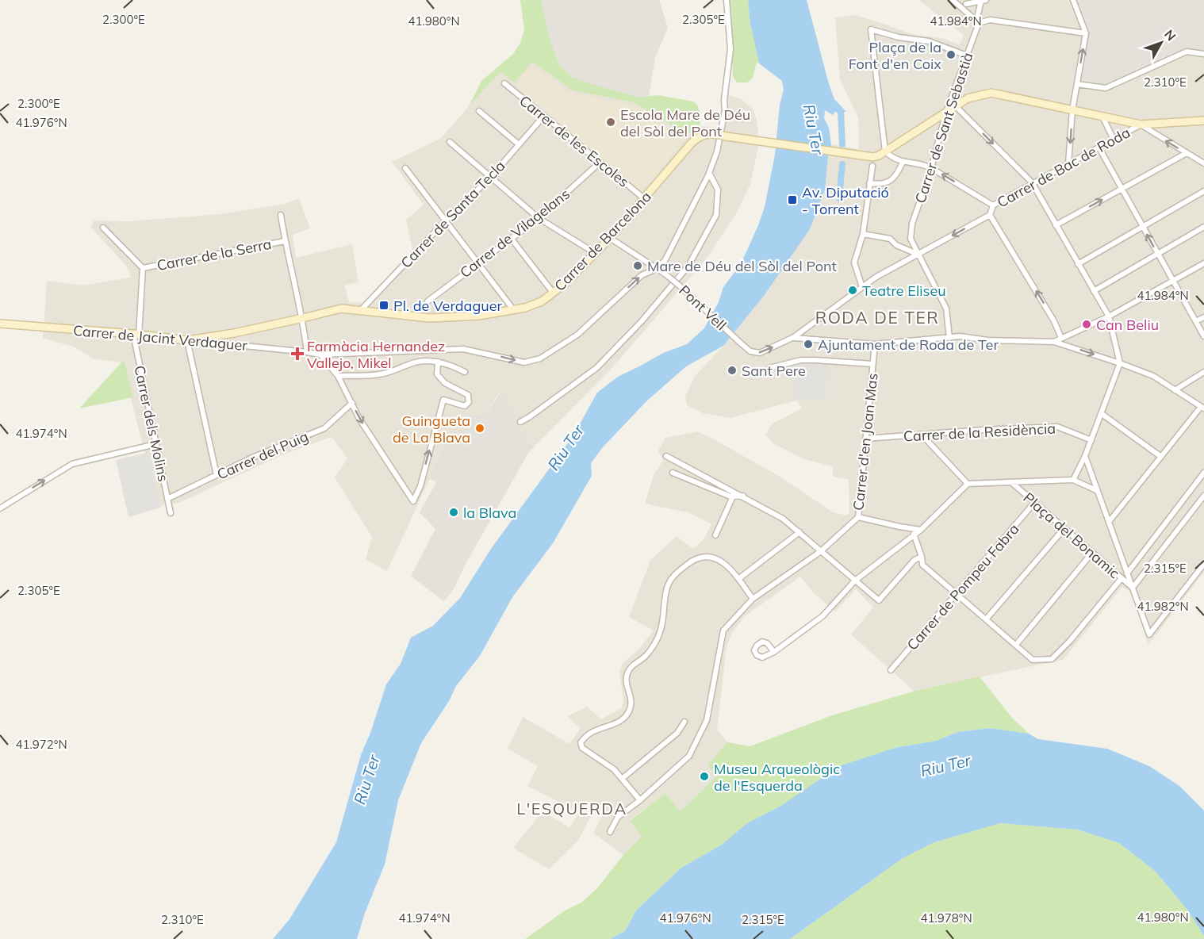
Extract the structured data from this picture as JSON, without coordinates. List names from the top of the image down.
{
  "streets": {
    "street": [
      "Carrer de Sant Sebastià",
      "Carrer de les Escoles",
      "Carrer de Bac de Roda",
      "Carrer de Santa Tecla",
      "Carrer de Vilagelans",
      "Carrer de Barcelona",
      "Carrer de la Serra",
      "Pont Vell",
      "Carrer de Jacint Verdaguer",
      "Carrer dels Molins",
      "Carrer de la Residència",
      "Carrer d'en Joan Mas",
      "Carrer del Puig",
      "Plaça del Bonamic",
      "Carrer de Pompeu Fabra"
    ]
  },
  "crossings": [
    ["Carrer de Sant Sebastià", "Carrer de Bac de Roda"],
    ["Carrer de les Escoles", "Carrer de Santa Tecla"],
    ["Carrer de les Escoles", "Carrer de Vilagelans"],
    ["Carrer de les Escoles", "Carrer de Barcelona"],
    ["Carrer de Bac de Roda", "Pont Vell"],
    ["Carrer de Santa Tecla", "Carrer de Barcelona"],
    ["Carrer de Barcelona", "Pont Vell"],
    ["Carrer de Barcelona", "Carrer de Jacint Verdaguer"],
    ["Carrer de la Serra", "Carrer de Jacint Verdaguer"],
    ["Carrer de la Serra", "Carrer dels Molins"],
    ["Pont Vell", "Carrer de Jacint Verdaguer"],
    ["Carrer de Jacint Verdaguer", "Carrer dels Molins"],
    ["Carrer dels Molins", "Carrer del Puig"],
    ["Carrer de la Residència", "Carrer d'en Joan Mas"],
    ["Plaça del Bonamic", "Carrer de Pompeu Fabra"]
  ],
  "one_way": ["Pont Vell", "Carrer de Jacint Verdaguer"],
  "districts": ["RODA DE TER", "L'ESQUERDA"],
  "water": ["Riu Ter"],
  "places": {
    "other": [
      "Plaça de la Font d'en Coix",
      "Escola Mare de Déu del Sòl del Pont",
      "Mare de Déu del Sòl del Pont",
      "Teatre Eliseu",
      "Can Beliu",
      "Ajuntament de Roda de Ter",
      "Sant Pere",
      "Guingueta de La Blava",
      "la Blava",
      "Museu Arqueològic de l'Esquerda"
    ],
    "transit": ["Av. Diputació - Torrent", "Pl. de Verdaguer"],
    "health": ["Farmàcia Hernandez Vallejo, Mikel"]
  },
  "north": "top right",
  "coordinates": [
    "2.300°E",
    "2.305°E",
    "41.980°N",
    "41.984°N",
    "2.310°E",
    "41.976°N",
    "41.974°N",
    "2.315°E",
    "41.982°N",
    "41.972°N",
    "41.978°N"
  ]
}
